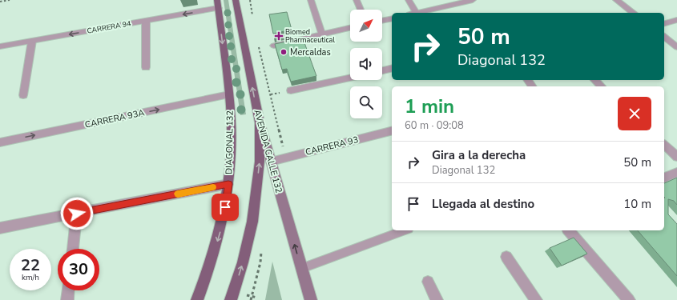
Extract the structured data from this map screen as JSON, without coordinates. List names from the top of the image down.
{
  "streets": {
    "main road": ["DIAGONAL 132", "AVENIDA CALLE 132"],
    "street": ["CARRERA 94", "CARRERA 93A", "CARRERA 93"]
  },
  "crossings": [
    ["CARRERA 93A", "DIAGONAL 132"],
    ["CARRERA 93", "AVENIDA CALLE 132"]
  ],
  "one_way": ["CARRERA 94"],
  "places": {
    "health": ["Biomed Pharmaceutical"],
    "other": ["Mercaldas"]
  },
  "north": "top right",
  "page": {
    "turn": ["50 m", "Diagonal 132"],
    "heading": ["1 min", "60 m · 09:08"],
    "list": [
      {
        "name": "Gira a la derecha",
        "note": "Diagonal 132",
        "value": "50 m"
      },
      {
        "name": "Llegada al destino",
        "value": "10 m"
      }
    ],
    "speed": "22 km/h",
    "limit": "30"
  }
}
